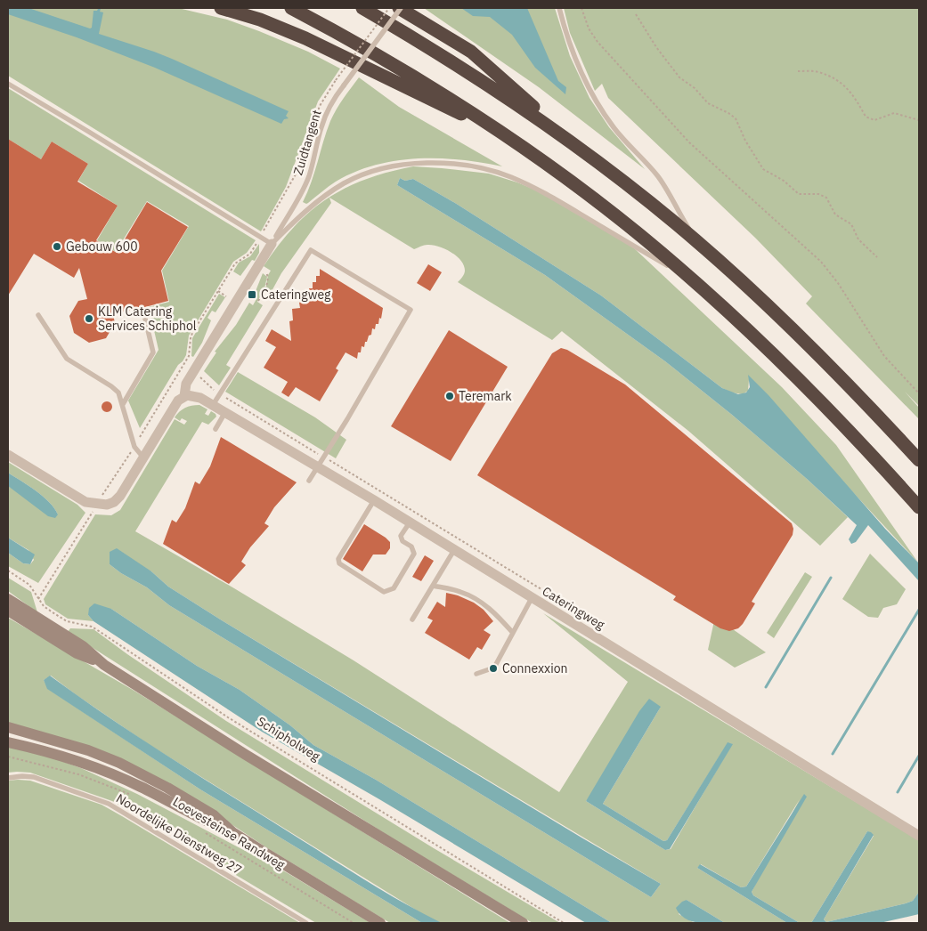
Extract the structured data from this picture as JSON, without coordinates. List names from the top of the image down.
{
  "streets": {
    "main road": ["Loevesteinse Randweg"],
    "street": ["Cateringweg"],
    "lane": ["Zuidtangent", "Noordelijke Dienstweg 27"],
    "path": ["Schipholweg"]
  },
  "places": {
    "other": [
      "Gebouw 600",
      "KLM Catering Services Schiphol",
      "Teremark",
      "Connexxion"
    ],
    "transit": ["Cateringweg"]
  }
}
